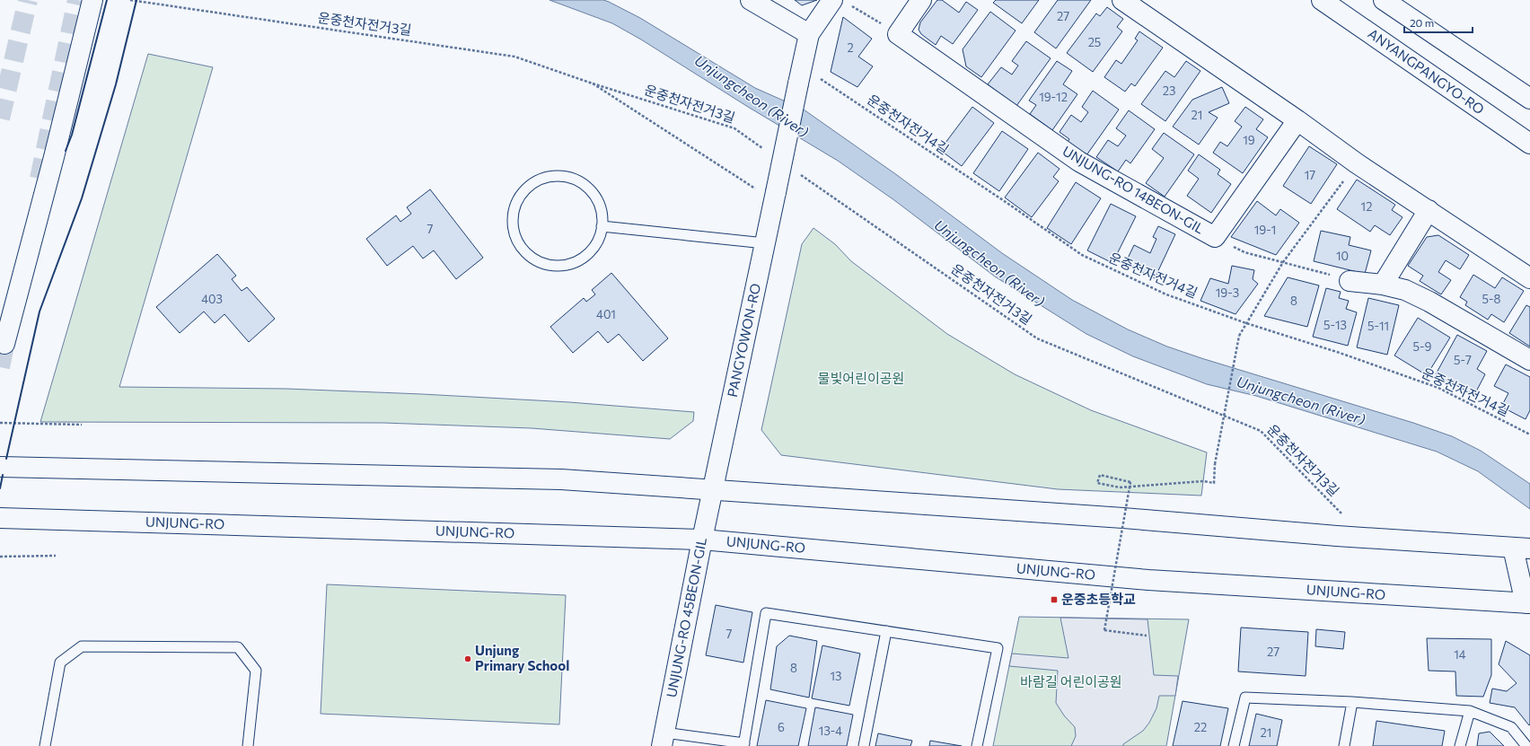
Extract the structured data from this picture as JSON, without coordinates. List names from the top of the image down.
{
  "streets": {
    "main road": [
      "ANYANGPANGYO-RO",
      "UNJUNG-RO 14BEON-GIL",
      "PANGYOWON-RO",
      "UNJUNG-RO",
      "UNJUNG-RO 45BEON-GIL"
    ],
    "path": ["운중천자전거3길", "운중천자전거4길"]
  },
  "crossings": [
    ["운중천자전거3길", "PANGYOWON-RO"],
    ["운중천자전거4길", "PANGYOWON-RO"],
    ["PANGYOWON-RO", "UNJUNG-RO 45BEON-GIL"],
    ["UNJUNG-RO", "UNJUNG-RO 45BEON-GIL"]
  ],
  "water": ["Unjungcheon (River)"],
  "parks": ["물빛어린이공원", "바람길 어린이공원"],
  "places": {
    "transit": ["운중초등학교"],
    "other": ["Unjung Primary School"]
  },
  "house_numbers": [
    "27",
    "25",
    "2",
    "23",
    "19-12",
    "21",
    "19",
    "17",
    "12",
    "7",
    "19-1",
    "10",
    "19-3",
    "403",
    "5-8",
    "8",
    "401",
    "5-13",
    "5-11",
    "5-9",
    "5-7",
    "7",
    "27",
    "14",
    "8",
    "13",
    "6",
    "22",
    "13-4",
    "21"
  ],
  "scale_bar": "20 m"
}
